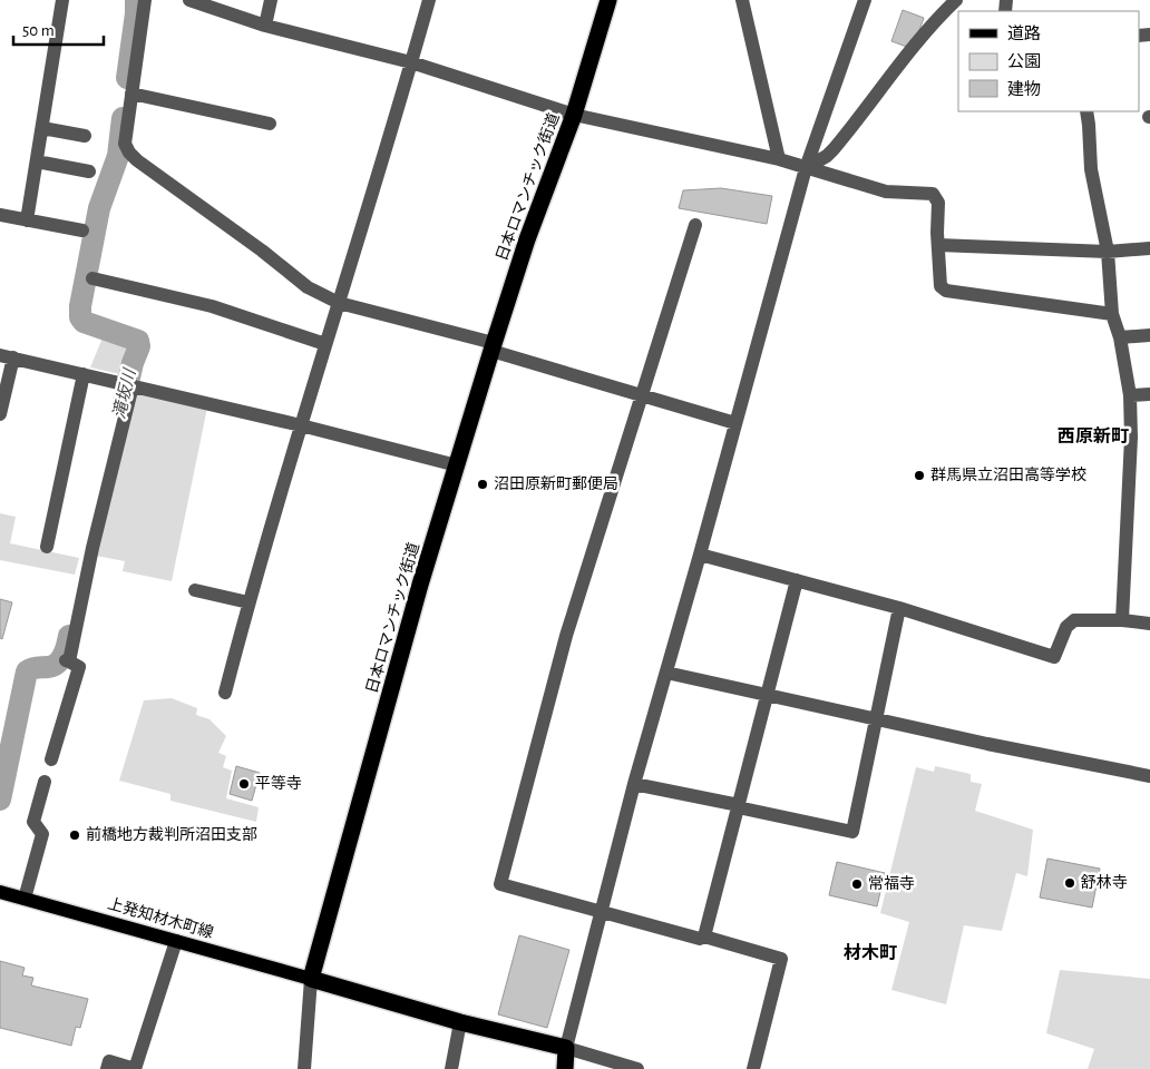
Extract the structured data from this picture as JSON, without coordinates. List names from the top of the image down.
{
  "streets": {
    "highway": ["日本ロマンチック街道"],
    "main road": ["上発知材木町線"]
  },
  "crossings": [
    ["日本ロマンチック街道", "上発知材木町線"]
  ],
  "districts": ["西原新町", "材木町"],
  "water": ["滝坂川"],
  "places": [
    "群馬県立沼田高等学校",
    "沼田原新町郵便局",
    "平等寺",
    "前橋地方裁判所沼田支部",
    "舒林寺",
    "常福寺"
  ],
  "legend": ["道路", "公園", "建物"],
  "scale_bar": "50 m"
}
